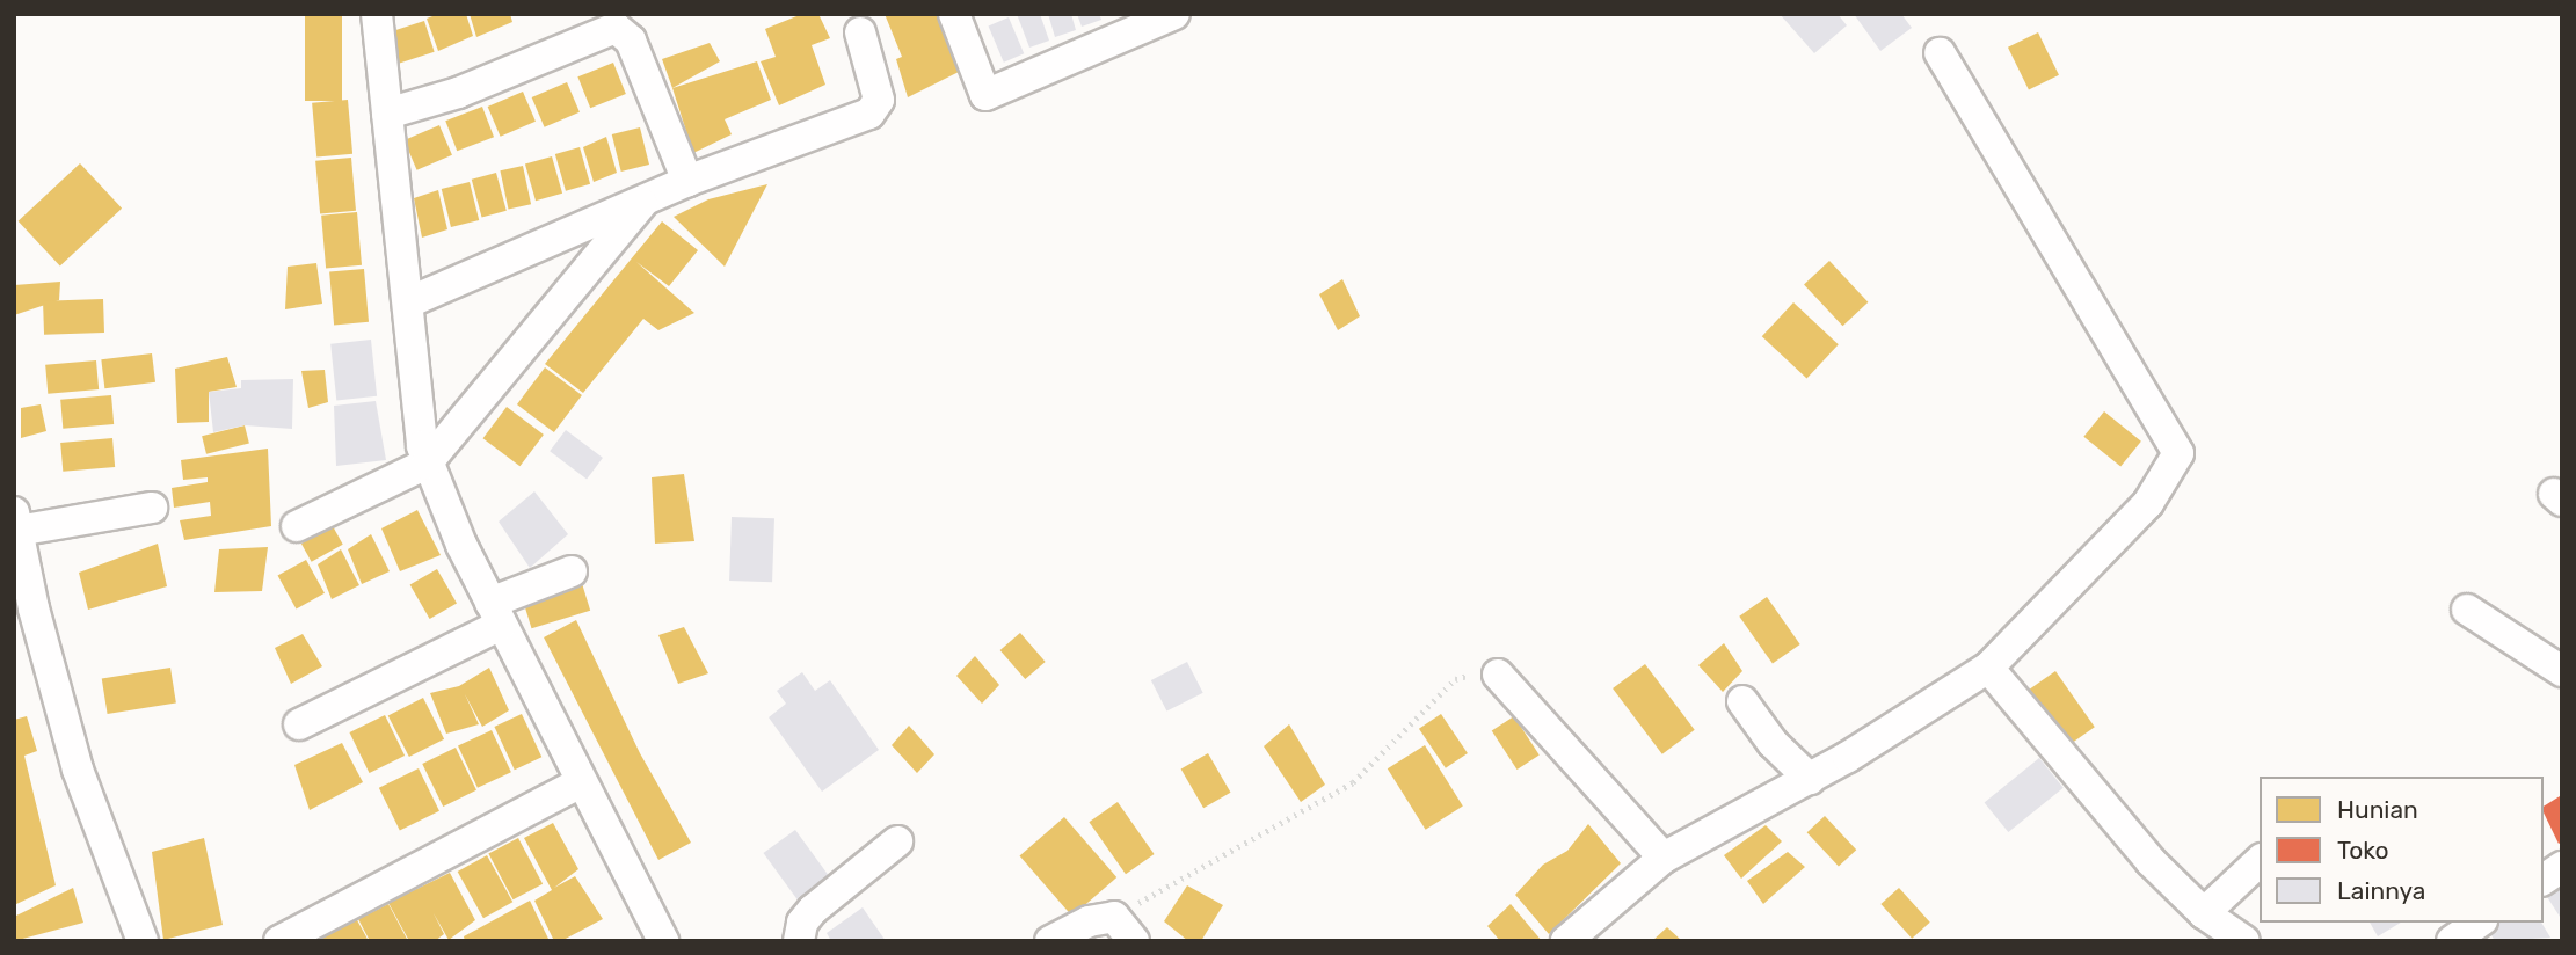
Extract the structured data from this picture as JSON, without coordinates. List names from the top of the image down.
{
  "legend": ["Hunian", "Toko", "Lainnya"]
}
